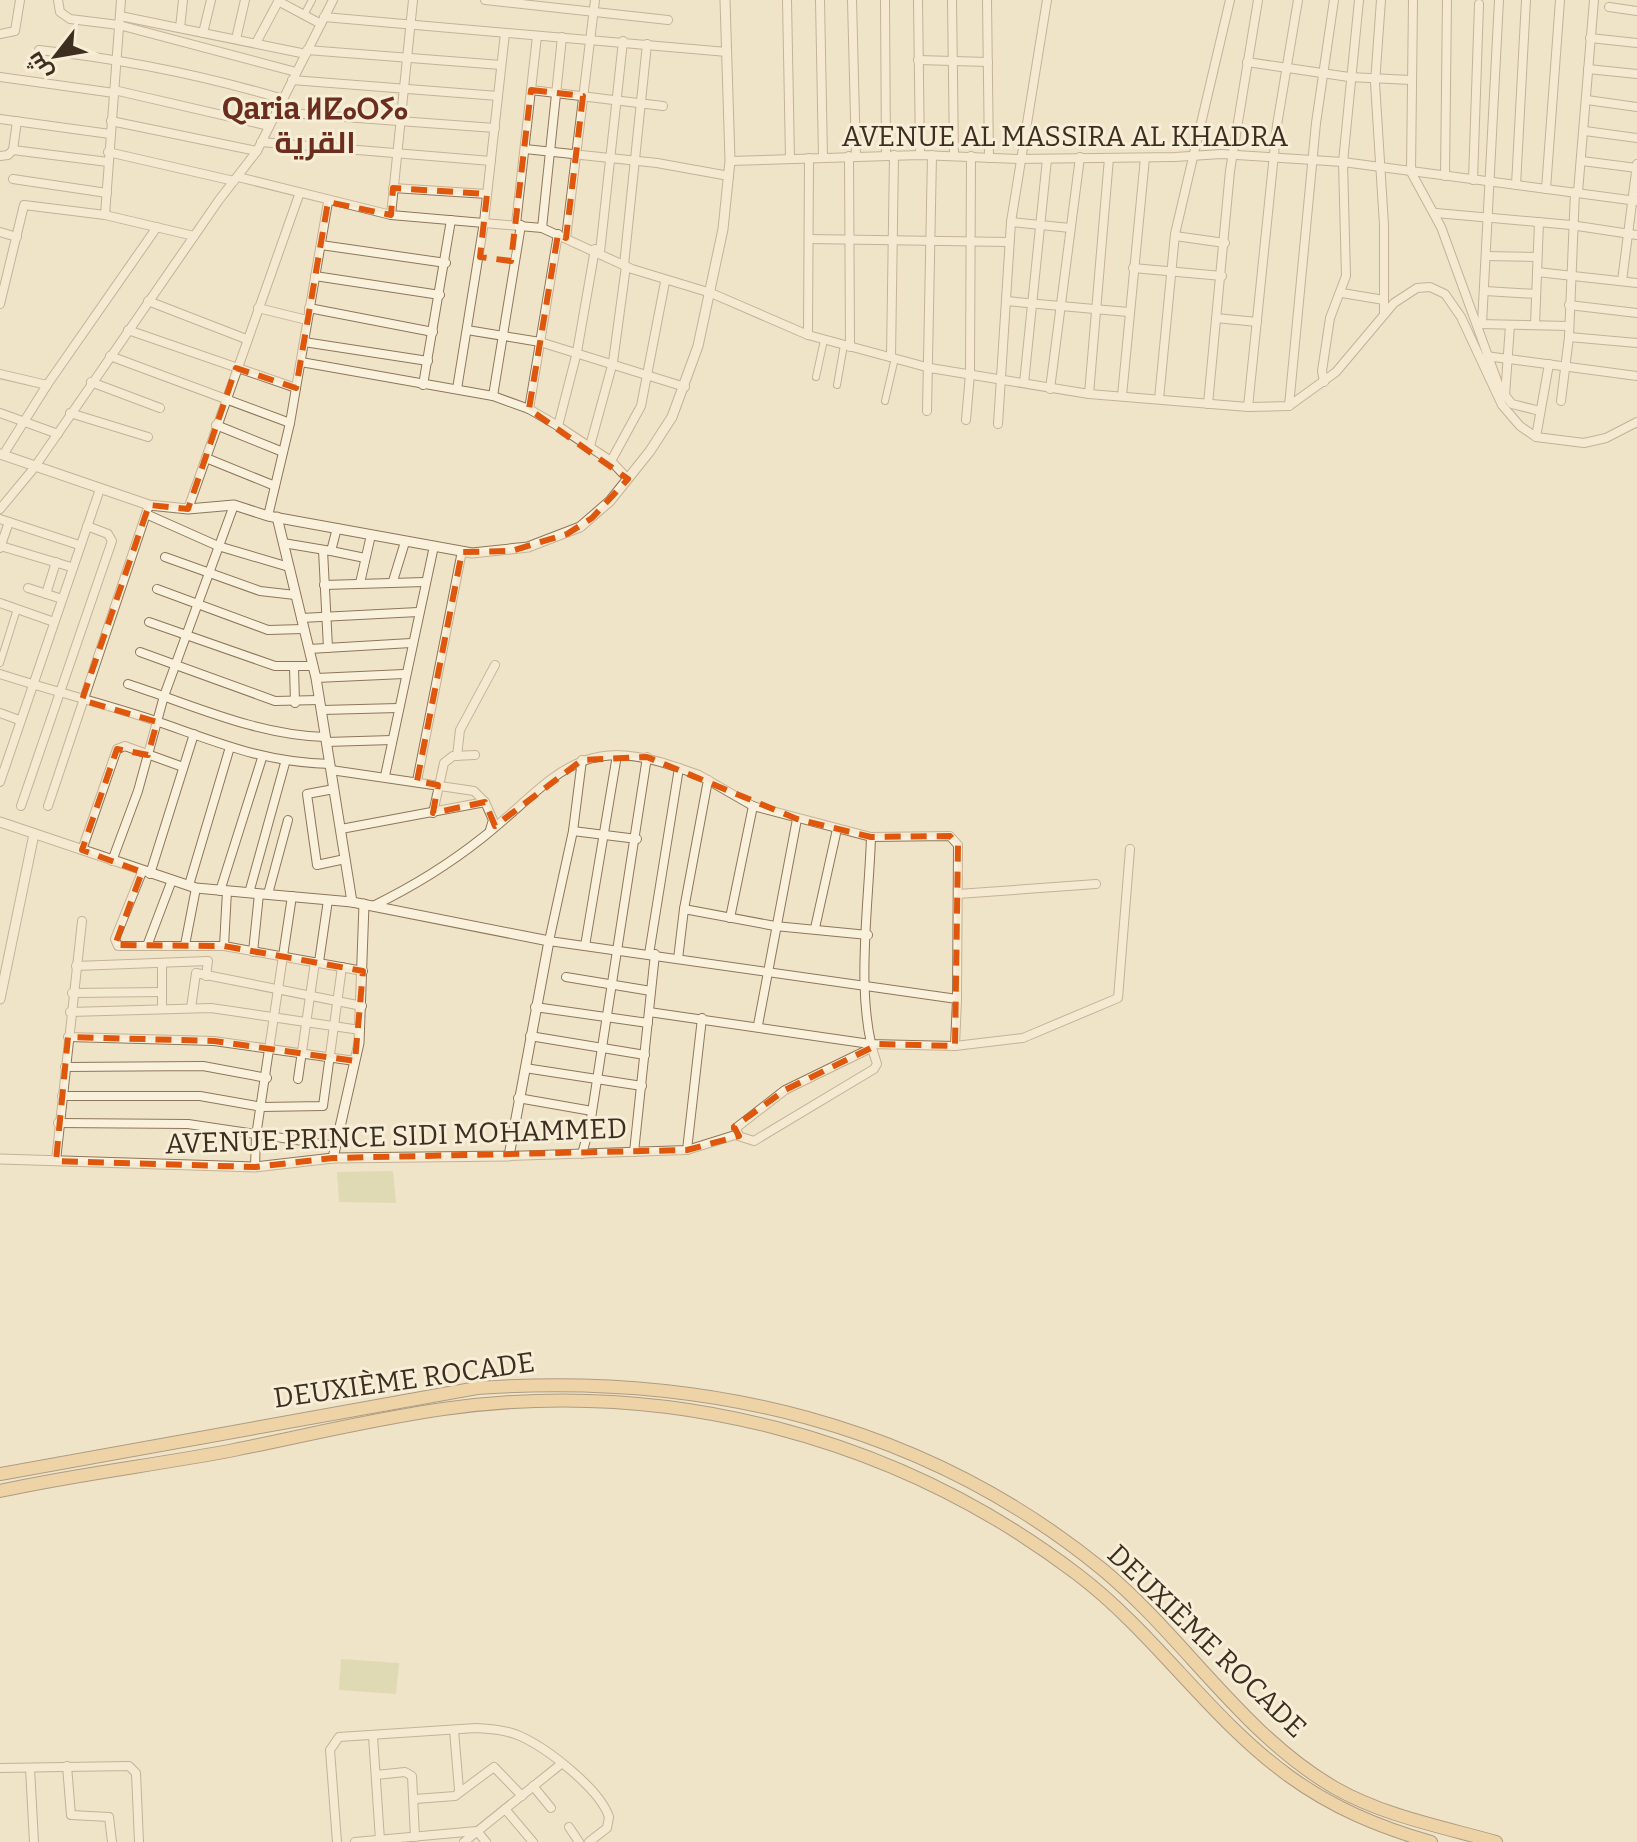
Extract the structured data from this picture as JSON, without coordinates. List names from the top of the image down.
{
  "streets": {
    "highway": ["DEUXIÈME ROCADE"],
    "street": ["AVENUE AL MASSIRA AL KHADRA", "AVENUE PRINCE SIDI MOHAMMED"]
  },
  "districts": ["Qaria ⵍⵇⴰⵔⵢⴰ القرية"],
  "north": "bottom left"
}
